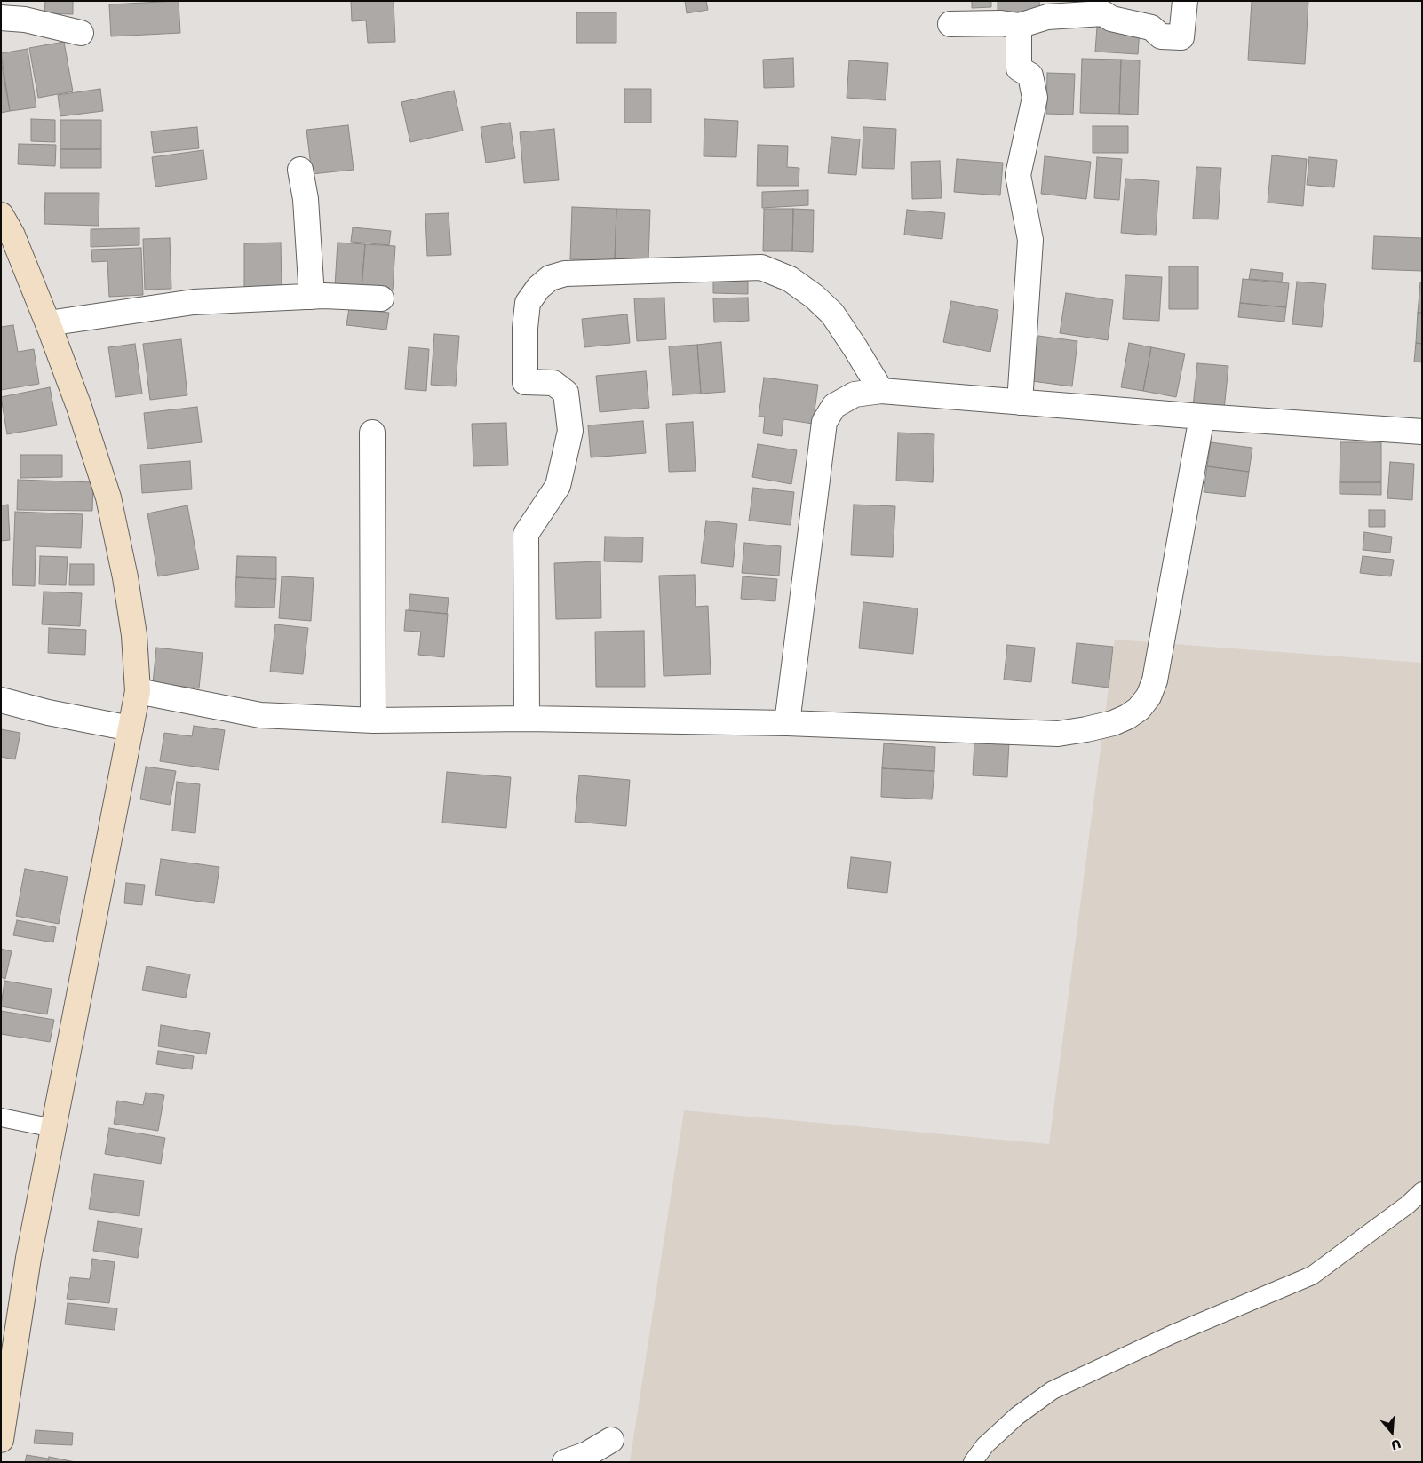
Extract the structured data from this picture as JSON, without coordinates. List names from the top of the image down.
{
  "north": "bottom"
}
